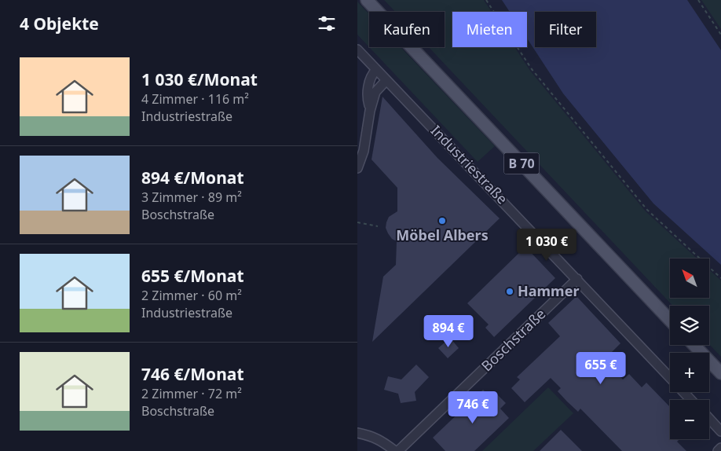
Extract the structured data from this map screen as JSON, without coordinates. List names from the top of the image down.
{
  "streets": {
    "main road": ["B 70"],
    "street": ["Industriestraße", "Boschstraße"]
  },
  "crossings": [
    ["Industriestraße", "Boschstraße"]
  ],
  "places": ["Möbel Albers", "Hammer"],
  "north": "top left",
  "page": {
    "heading": "4 Objekte",
    "chip": ["Kaufen", "Mieten", "Filter"],
    "list": [
      {
        "name": "1 030 €/Monat",
        "note": "4 Zimmer · 116 m² · Industriestraße"
      },
      {
        "name": "894 €/Monat",
        "note": "3 Zimmer · 89 m² · Boschstraße"
      },
      {
        "name": "655 €/Monat",
        "note": "2 Zimmer · 60 m² · Industriestraße"
      },
      {
        "name": "746 €/Monat",
        "note": "2 Zimmer · 72 m² · Boschstraße"
      }
    ],
    "price": [
      "1 030 €",
      "894 €",
      "655 €",
      "746 €"
    ],
    "map_buttons": ["+", "−"]
  }
}
